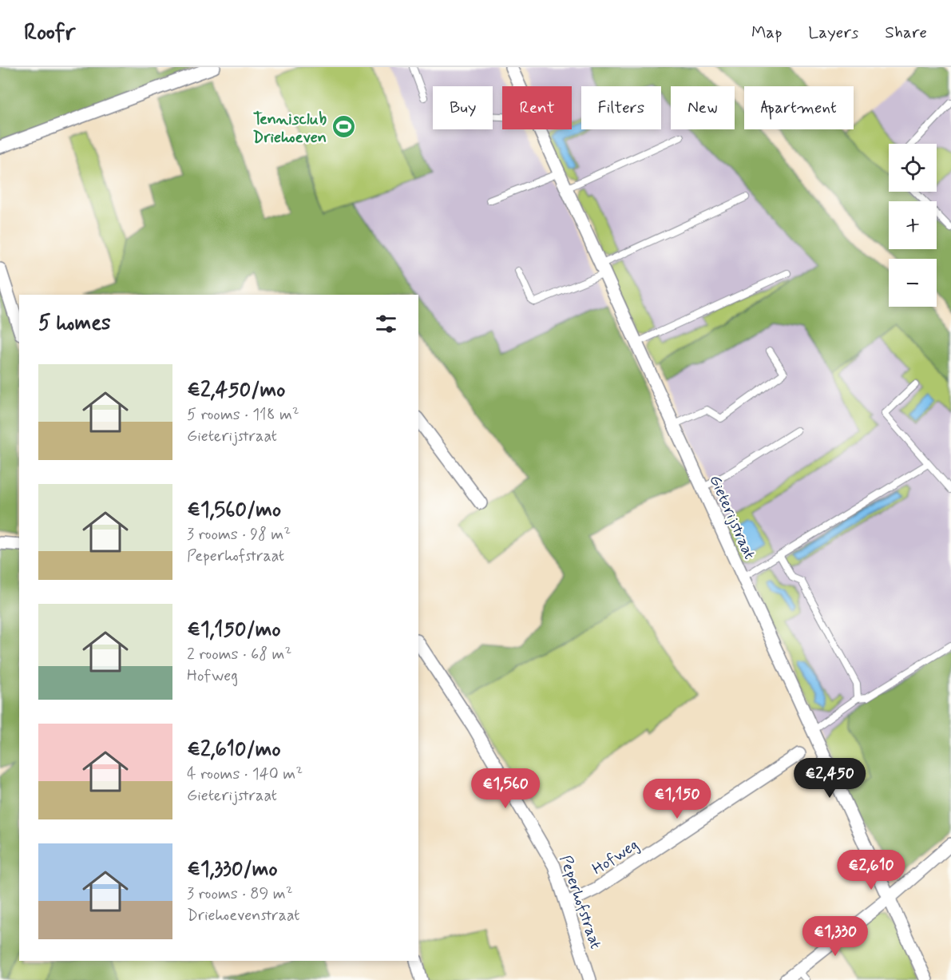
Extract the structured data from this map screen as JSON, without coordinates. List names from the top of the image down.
{
  "streets": {
    "street": ["Gieterijstraat", "Hofweg", "Peperhofstraat"]
  },
  "crossings": [
    ["Hofweg", "Peperhofstraat"]
  ],
  "places": {
    "sports": ["Tennisclub Driehoeven"]
  },
  "page": {
    "header": "Roofr",
    "nav": ["Map", "Layers", "Share"],
    "chip": [
      "Buy",
      "Rent",
      "Filters",
      "New",
      "Apartment"
    ],
    "map_buttons": ["+", "−"],
    "heading": "5 homes",
    "list": [
      {
        "name": "€2,450/mo",
        "note": "5 rooms · 118 m² · Gieterijstraat"
      },
      {
        "name": "€1,560/mo",
        "note": "3 rooms · 98 m² · Peperhofstraat"
      },
      {
        "name": "€1,150/mo",
        "note": "2 rooms · 68 m² · Hofweg"
      },
      {
        "name": "€2,610/mo",
        "note": "4 rooms · 140 m² · Gieterijstraat"
      },
      {
        "name": "€1,330/mo",
        "note": "3 rooms · 89 m² · Driehoevenstraat"
      }
    ],
    "price": [
      "€2,450",
      "€1,560",
      "€1,150",
      "€2,610",
      "€1,330"
    ]
  }
}
